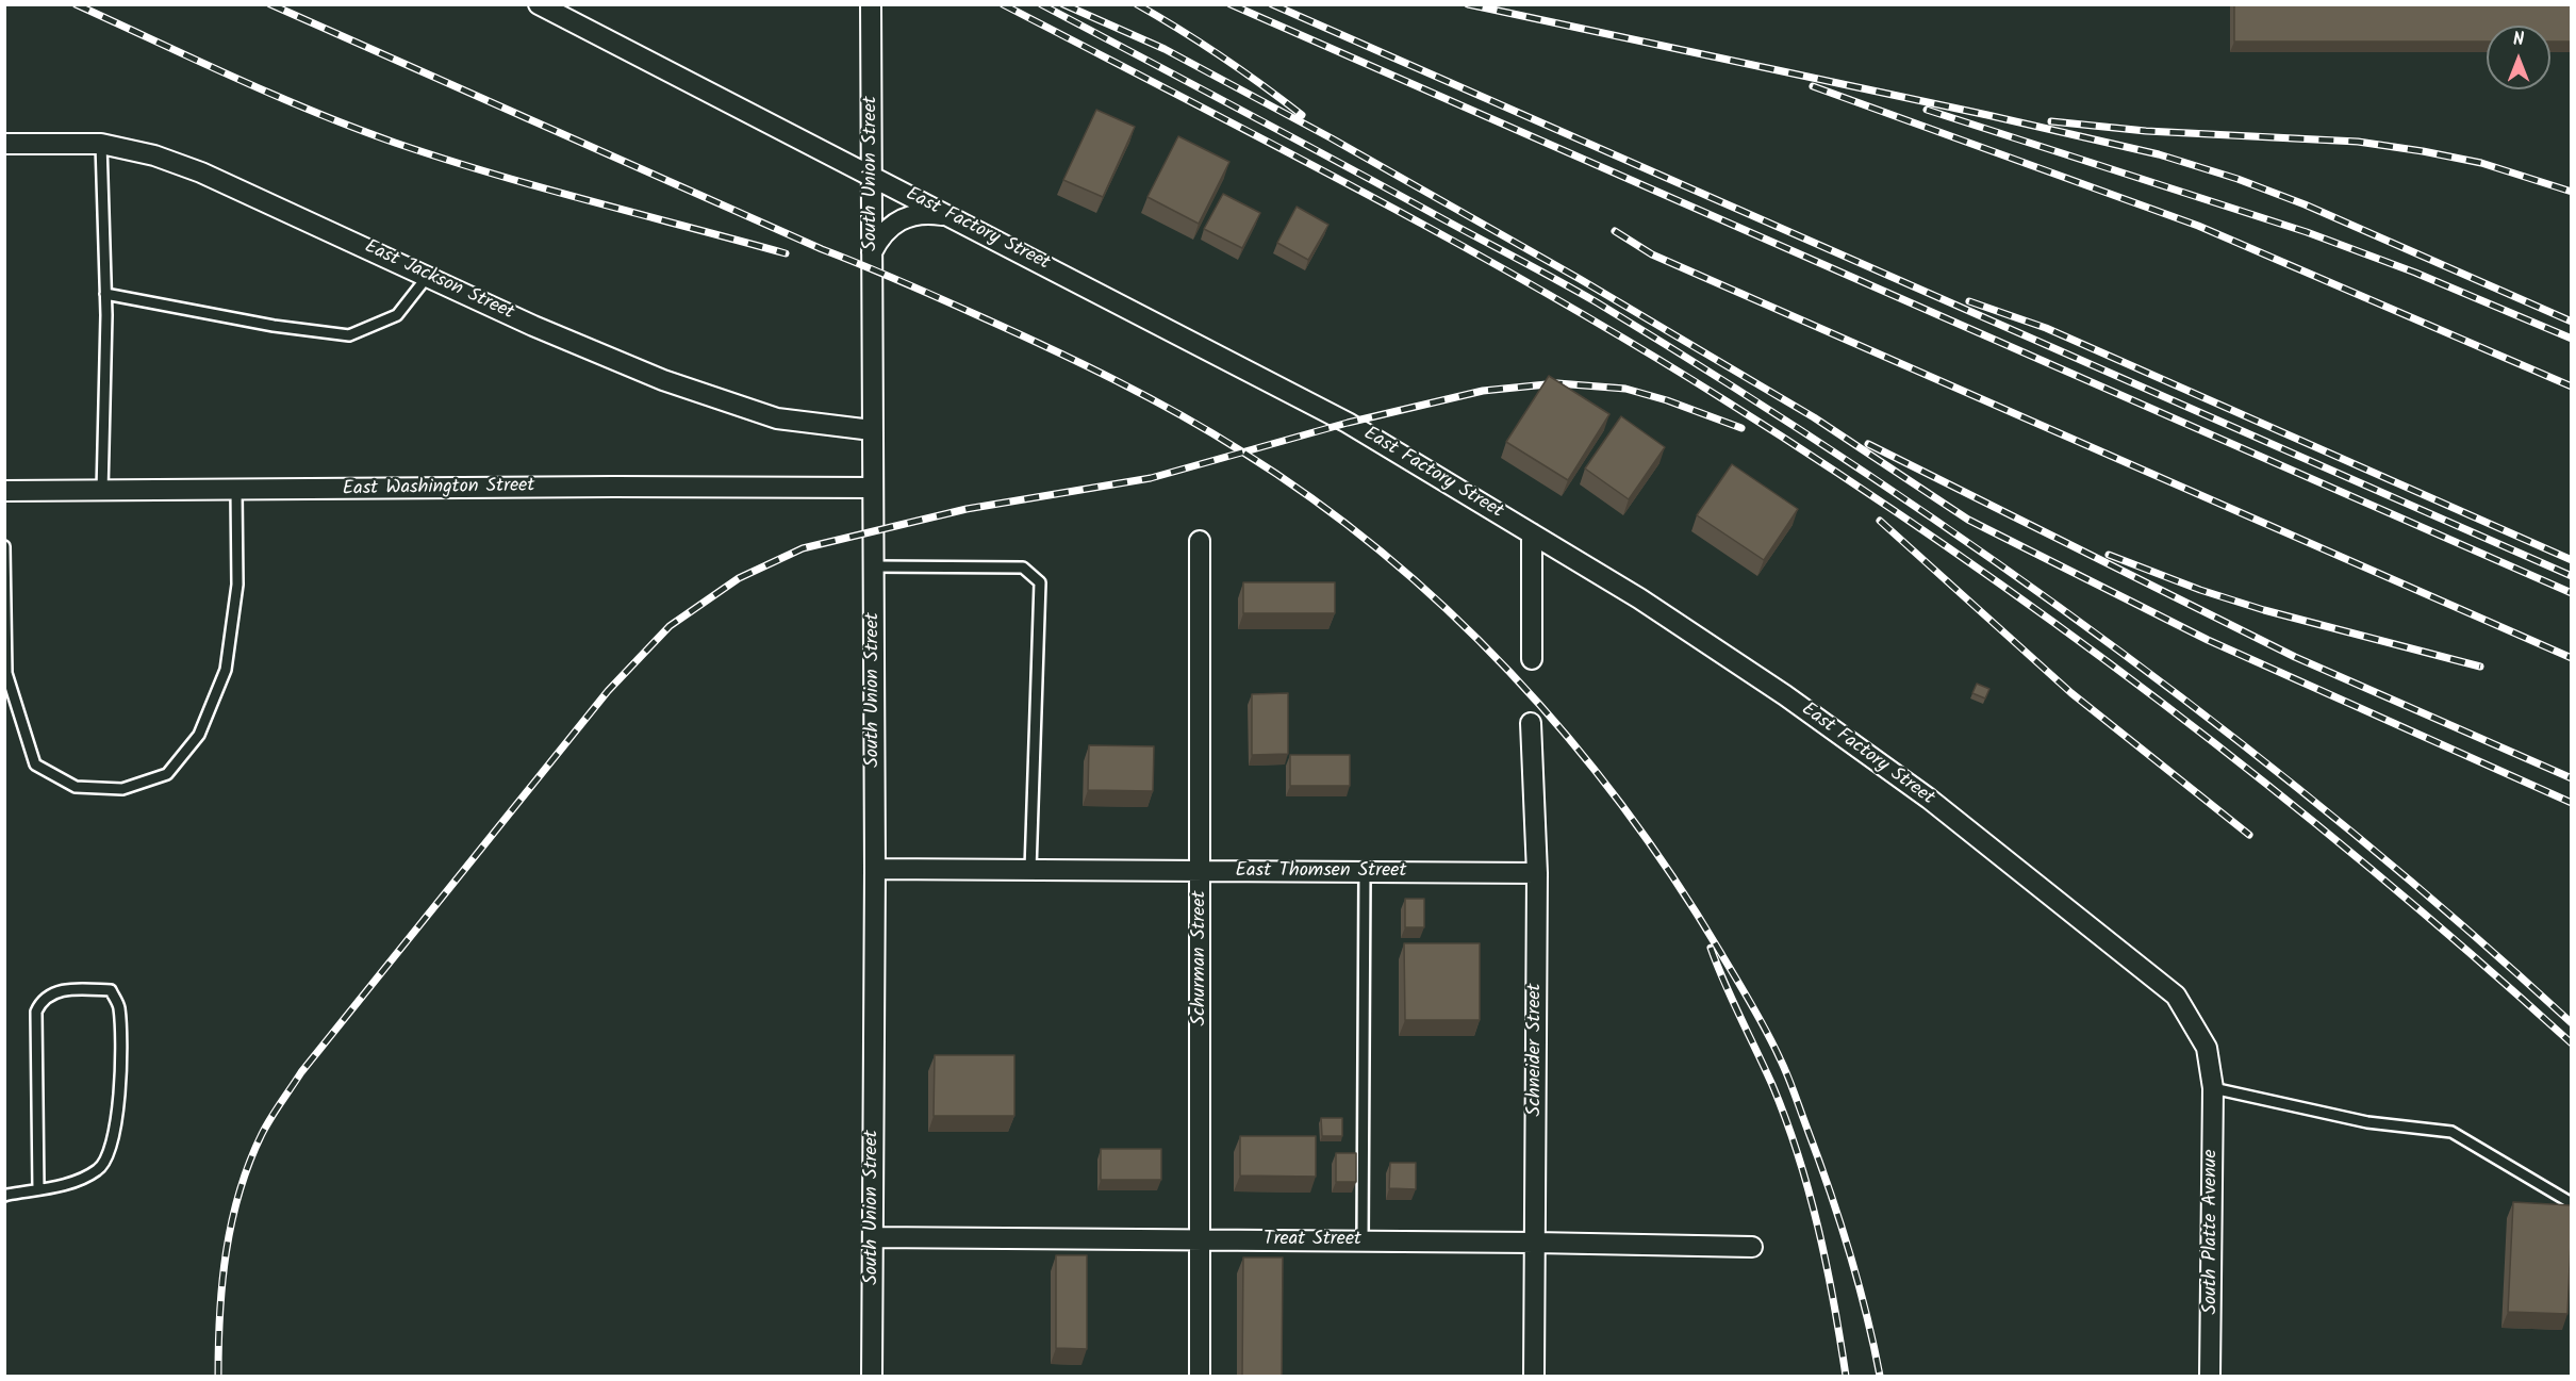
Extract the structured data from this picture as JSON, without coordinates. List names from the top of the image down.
{
  "streets": {
    "street": [
      "South Union Street",
      "East Factory Street",
      "East Jackson Street",
      "East Washington Street",
      "East Thomsen Street",
      "Schurman Street",
      "Schneider Street",
      "South Platte Avenue",
      "Treat Street"
    ]
  },
  "crossings": [
    ["South Union Street", "East Factory Street"],
    ["South Union Street", "East Jackson Street"],
    ["South Union Street", "East Washington Street"],
    ["South Union Street", "East Thomsen Street"],
    ["South Union Street", "Treat Street"],
    ["East Factory Street", "South Platte Avenue"],
    ["East Thomsen Street", "Schurman Street"],
    ["East Thomsen Street", "Schneider Street"],
    ["Schurman Street", "Treat Street"],
    ["Schneider Street", "Treat Street"]
  ],
  "north": "top"
}
